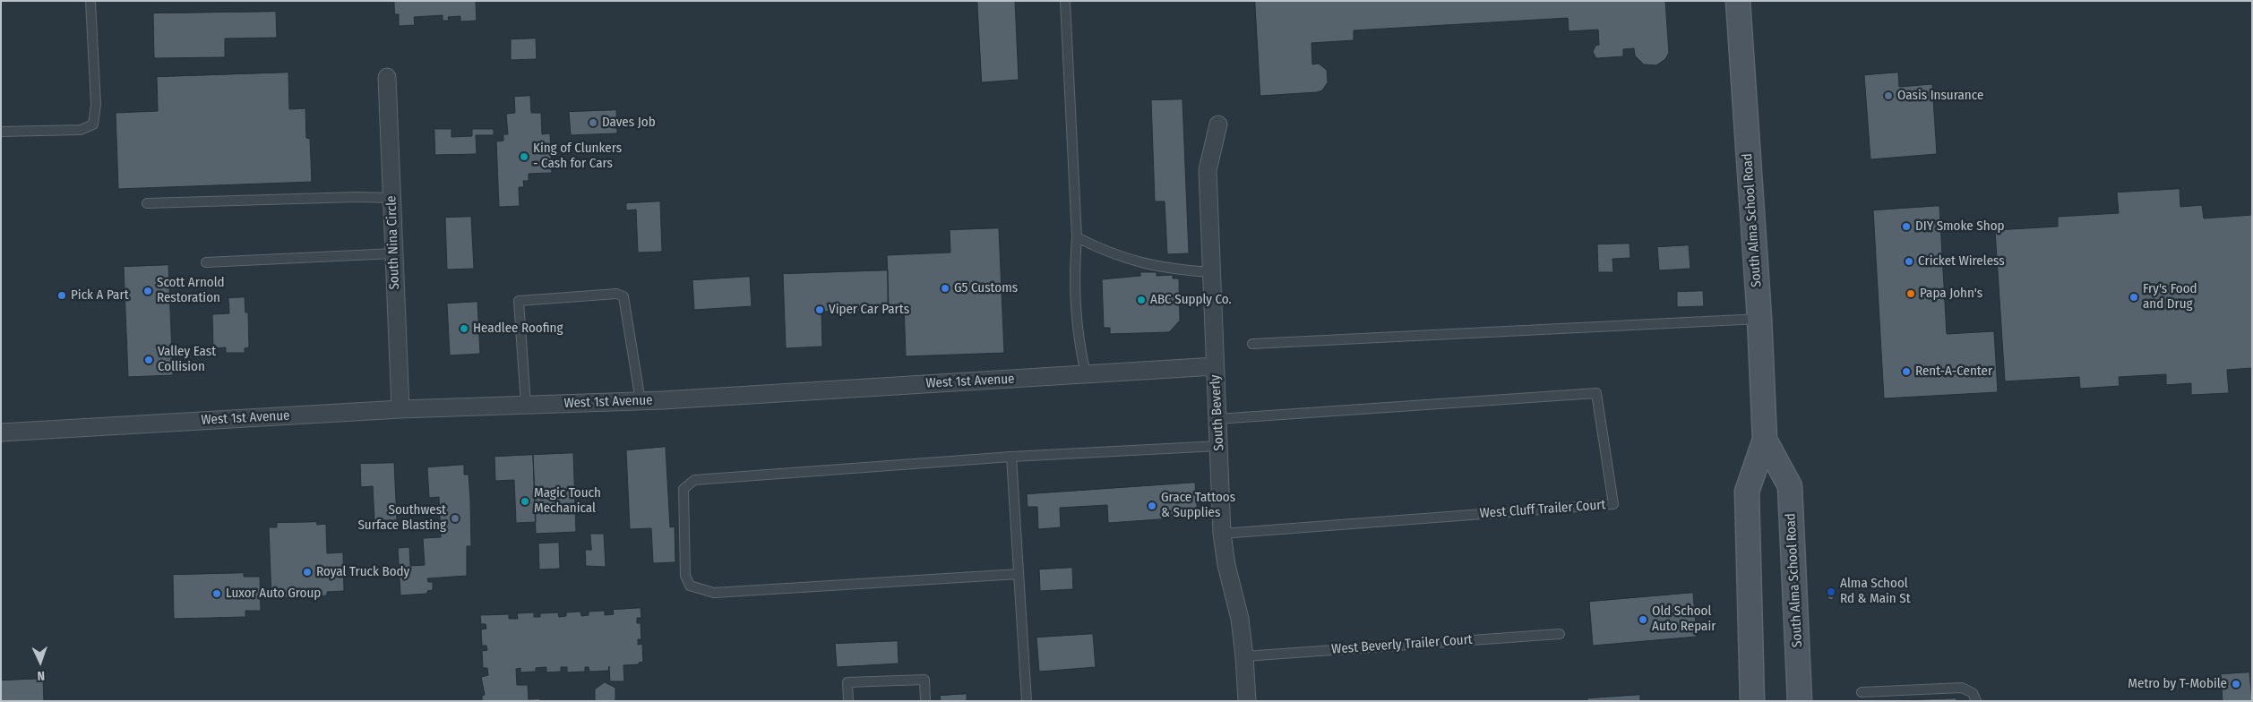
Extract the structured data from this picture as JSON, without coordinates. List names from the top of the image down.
{
  "streets": {
    "main road": ["South Alma School Road"],
    "street": ["South Nina Circle", "West 1st Avenue", "South Beverly"],
    "lane": ["West Cluff Trailer Court", "West Beverly Trailer Court"]
  },
  "crossings": [
    ["South Nina Circle", "West 1st Avenue"],
    ["West 1st Avenue", "South Beverly"],
    ["South Beverly", "West Cluff Trailer Court"],
    ["South Beverly", "West Beverly Trailer Court"]
  ],
  "places": [
    "Oasis Insurance",
    "Daves Job",
    "King of Clunkers - Cash for Cars",
    "DIY Smoke Shop",
    "Cricket Wireless",
    "G5 Customs",
    "Scott Arnold Restoration",
    "Papa John's",
    "Pick A Part",
    "Fry's Food and Drug",
    "ABC Supply Co.",
    "Viper Car Parts",
    "Headlee Roofing",
    "Valley East Collision",
    "Rent-A-Center",
    "Magic Touch Mechanical",
    "Grace Tattoos & Supplies",
    "Southwest Surface Blasting",
    "Royal Truck Body",
    "Alma School Rd & Main St",
    "Luxor Auto Group",
    "Old School Auto Repair",
    "Metro by T-Mobile"
  ],
  "north": "bottom"
}
